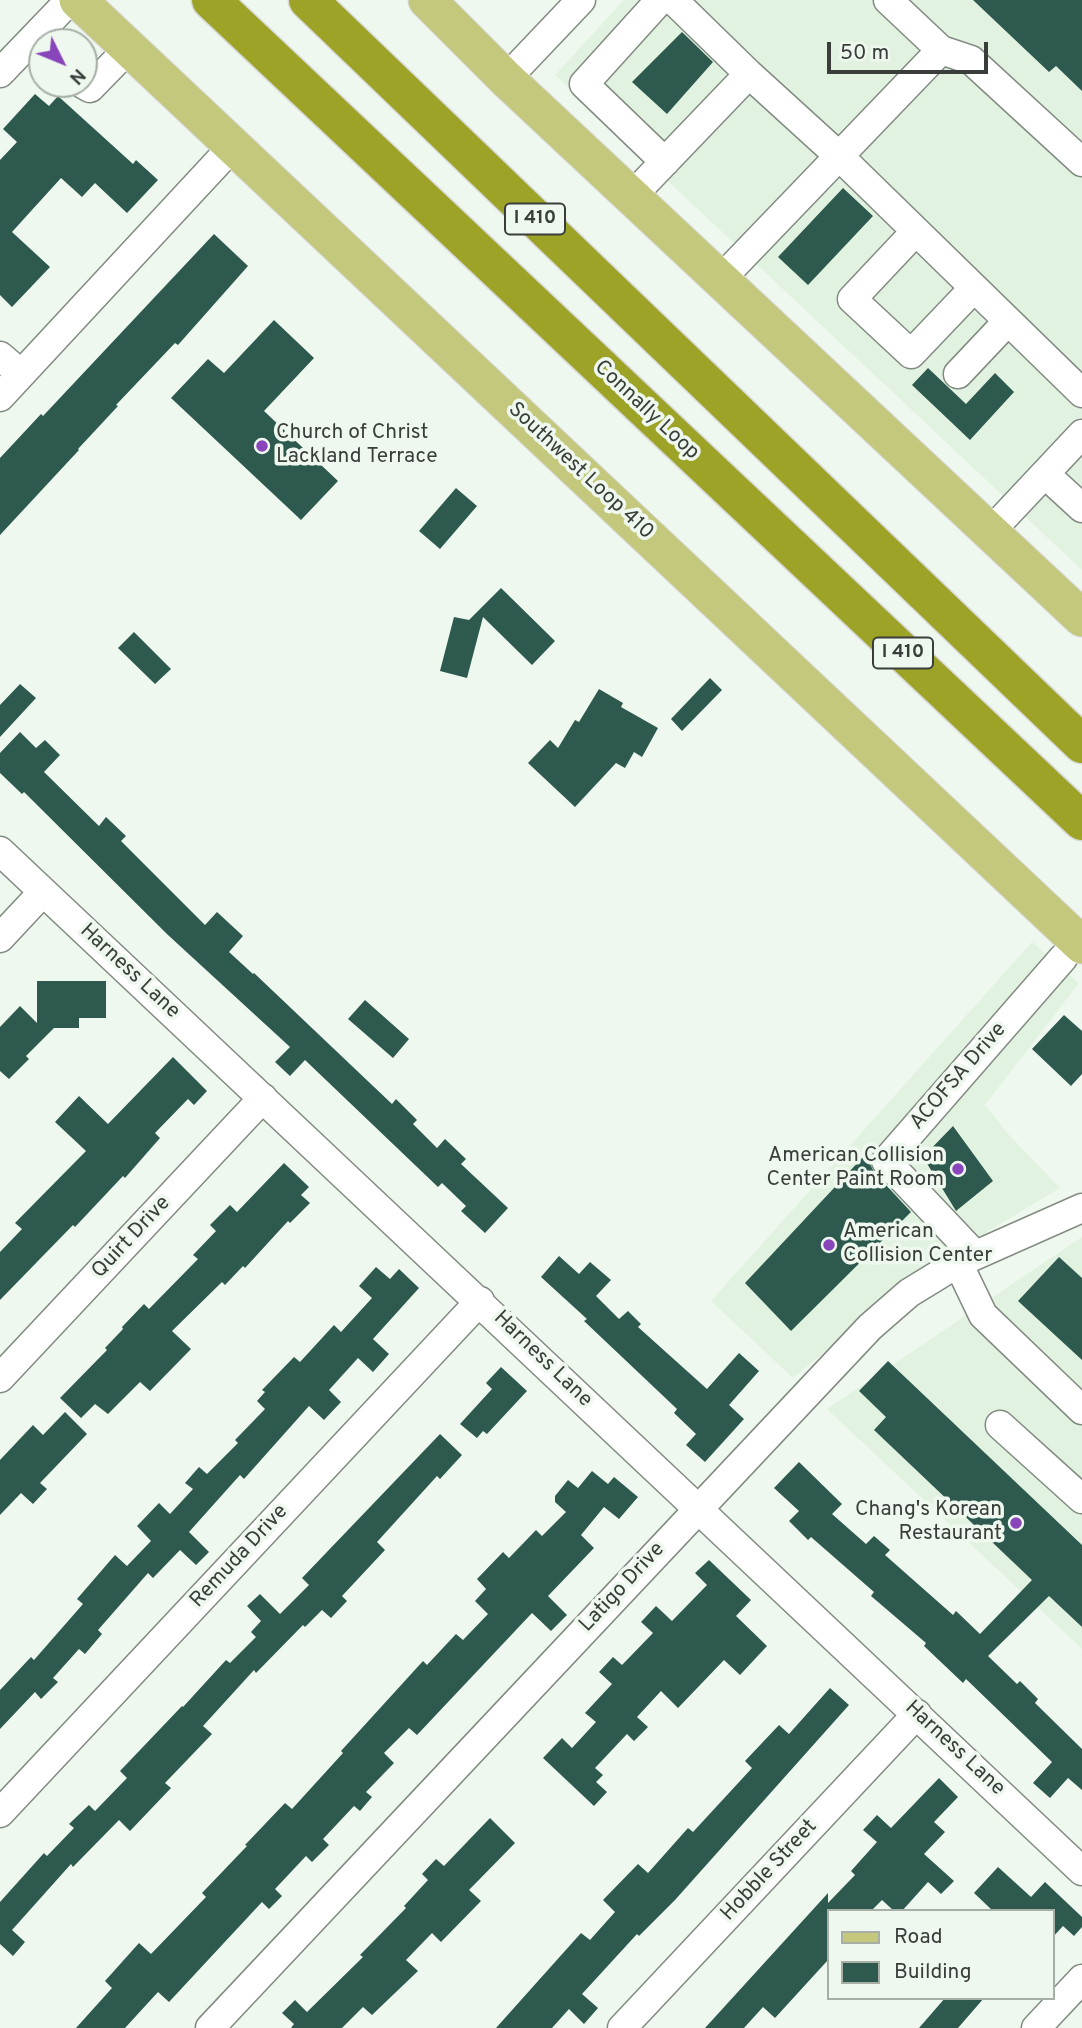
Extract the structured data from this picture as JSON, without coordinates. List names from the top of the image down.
{
  "streets": {
    "highway": ["I 410", "Connally Loop"],
    "main road": ["Southwest Loop 410"],
    "street": [
      "Harness Lane",
      "ACOFSA Drive",
      "Quirt Drive",
      "Remuda Drive",
      "Latigo Drive",
      "Hobble Street"
    ]
  },
  "crossings": [
    ["Southwest Loop 410", "ACOFSA Drive"],
    ["Harness Lane", "Quirt Drive"],
    ["Harness Lane", "Remuda Drive"],
    ["Harness Lane", "Latigo Drive"],
    ["Harness Lane", "Hobble Street"],
    ["ACOFSA Drive", "Latigo Drive"]
  ],
  "places": [
    "Church of Christ Lackland Terrace",
    "American Collision Center Paint Room",
    "American Collision Center",
    "Chang's Korean Restaurant"
  ],
  "legend": ["Road", "Building"],
  "scale_bar": "50 m",
  "north": "bottom right"
}
